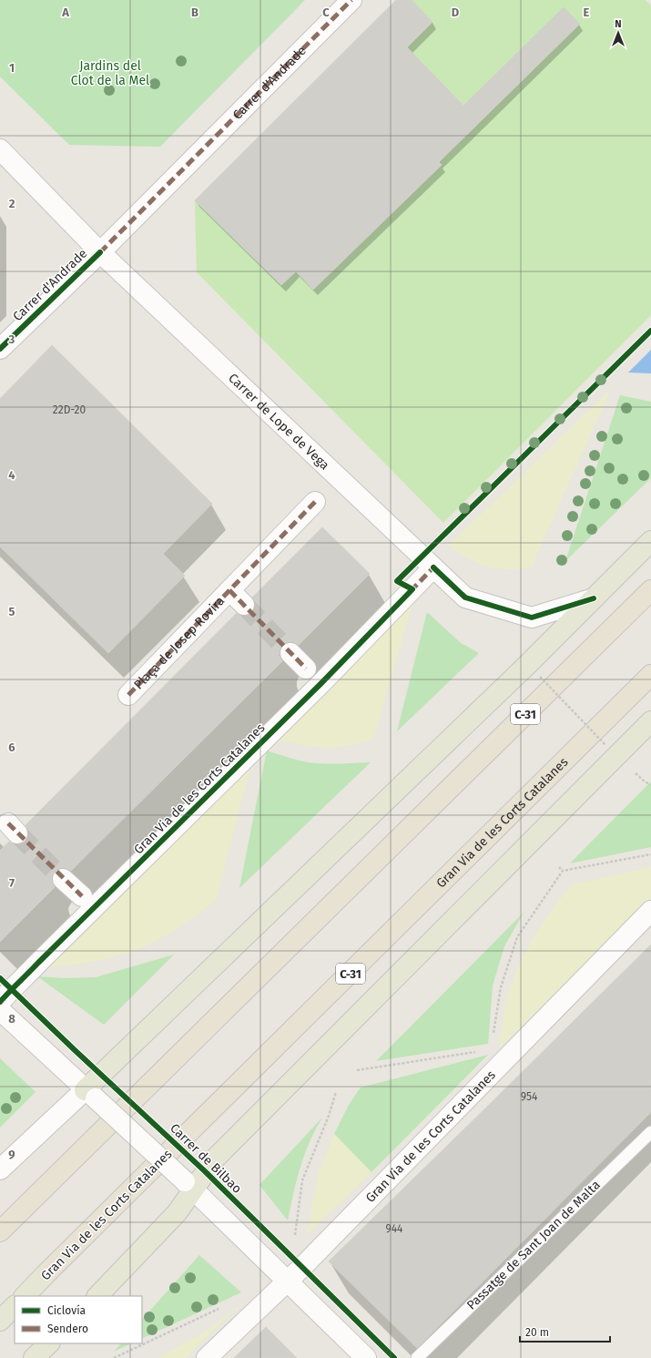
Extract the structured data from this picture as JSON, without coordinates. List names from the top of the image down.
{
  "streets": {
    "highway": ["C-31", "Gran Via de les Corts Catalanes"],
    "street": ["Carrer d'Andrade", "Carrer de Lope de Vega", "Plaça de Josep Rovira"],
    "lane": ["Passatge de Sant Joan de Malta"],
    "cycle path": ["Carrer de Bilbao"]
  },
  "crossings": [
    ["Carrer d'Andrade", "Carrer de Lope de Vega"],
    ["Carrer de Lope de Vega", "Gran Via de les Corts Catalanes"]
  ],
  "parks": ["Jardins del Clot de la Mel"],
  "house_numbers": ["22D-20", "954", "944"],
  "legend": ["Ciclovía", "Sendero"],
  "scale_bar": "20 m",
  "north": "top",
  "grid": {
    "columns": [
      "A",
      "B",
      "C",
      "D",
      "E"
    ],
    "rows": [
      "1",
      "2",
      "3",
      "4",
      "5",
      "6",
      "7",
      "8",
      "9"
    ]
  }
}
